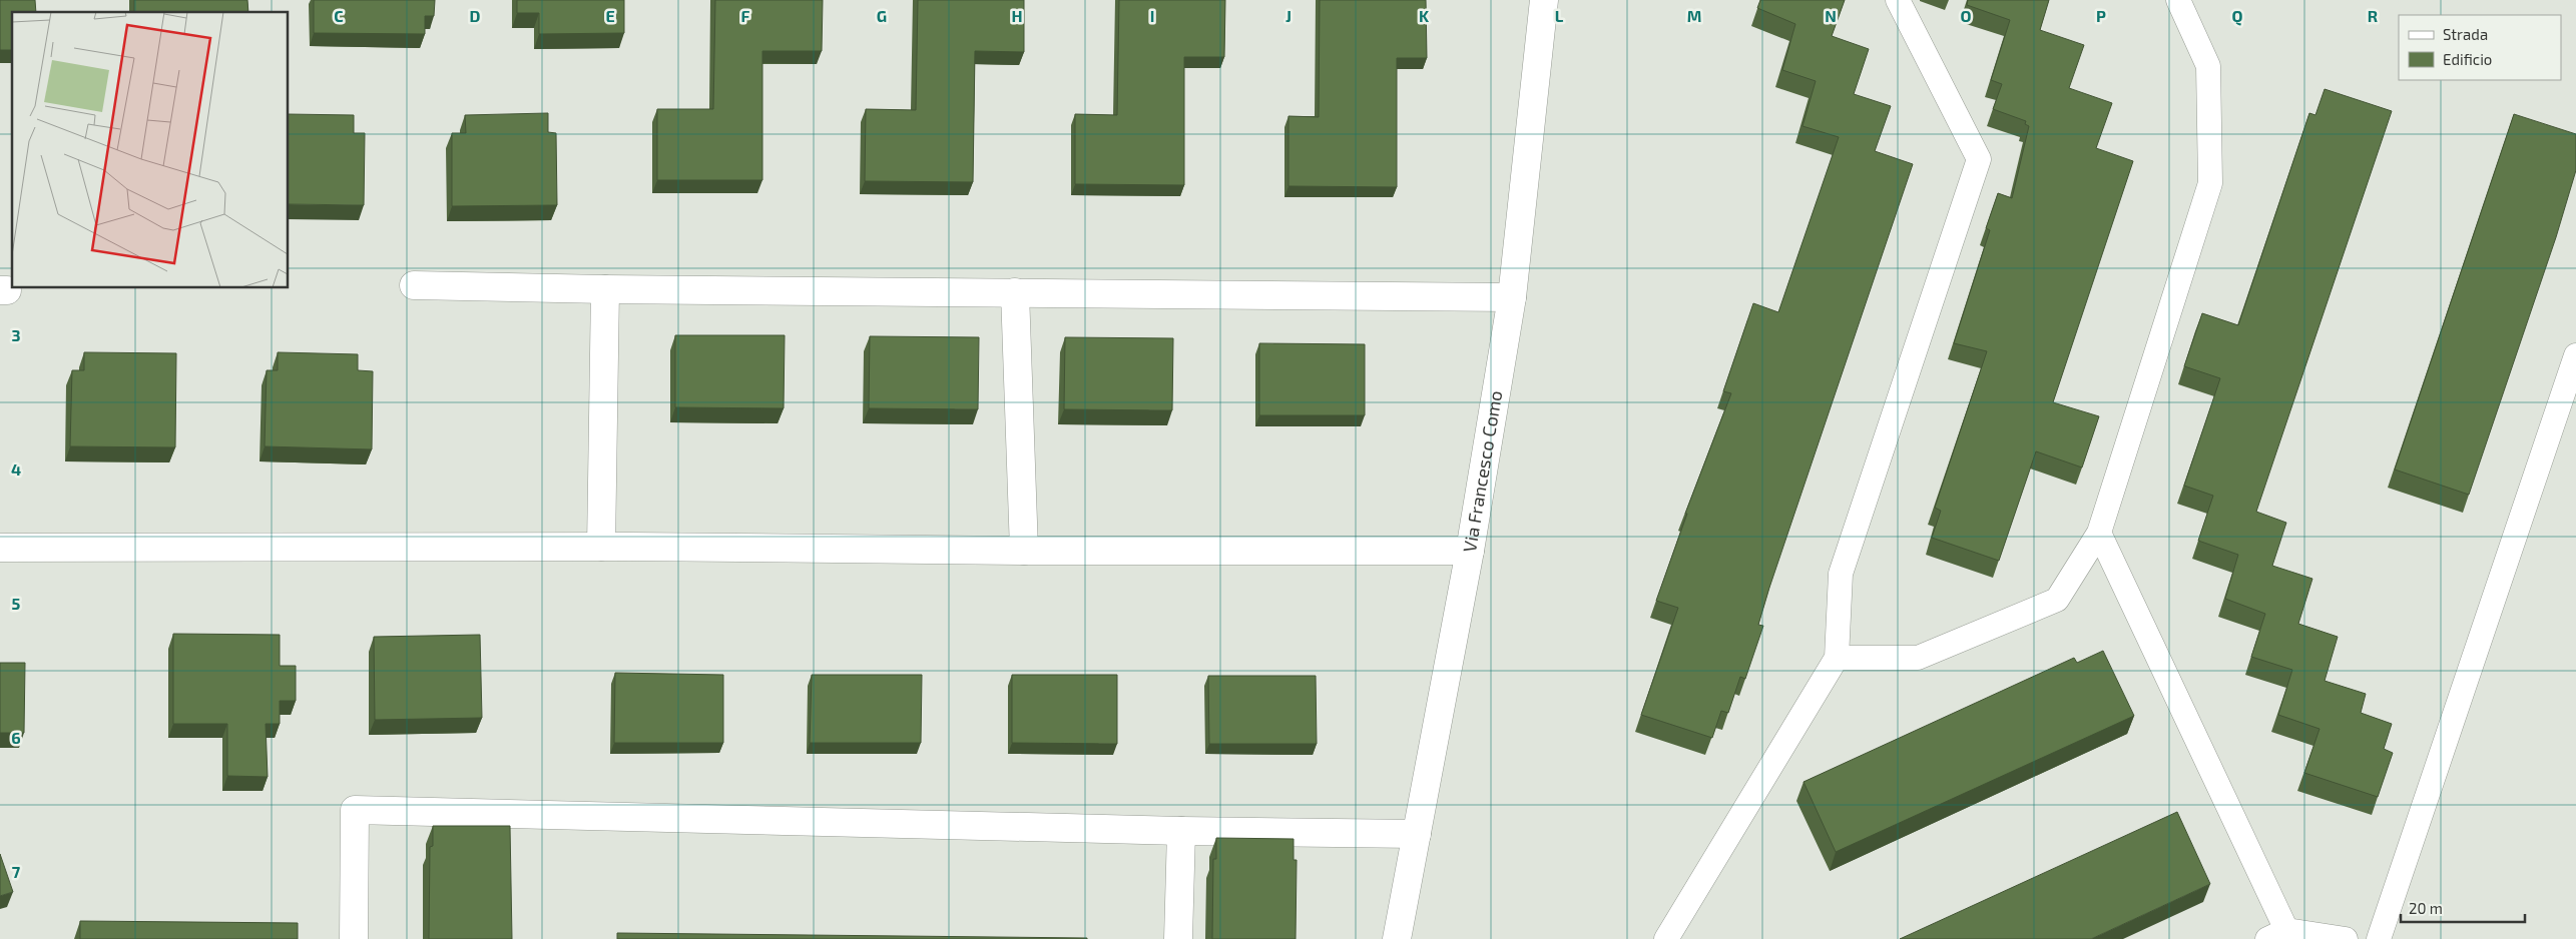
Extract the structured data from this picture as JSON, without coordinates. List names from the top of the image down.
{
  "streets": {
    "street": ["Via Francesco Como"]
  },
  "legend": ["Strada", "Edificio"],
  "scale_bar": "20 m",
  "grid": {
    "columns": [
      "C",
      "D",
      "E",
      "F",
      "G",
      "H",
      "I",
      "J",
      "K",
      "L",
      "M",
      "N",
      "O",
      "P",
      "Q",
      "R"
    ],
    "rows": [
      "3",
      "4",
      "5",
      "6",
      "7"
    ]
  }
}
